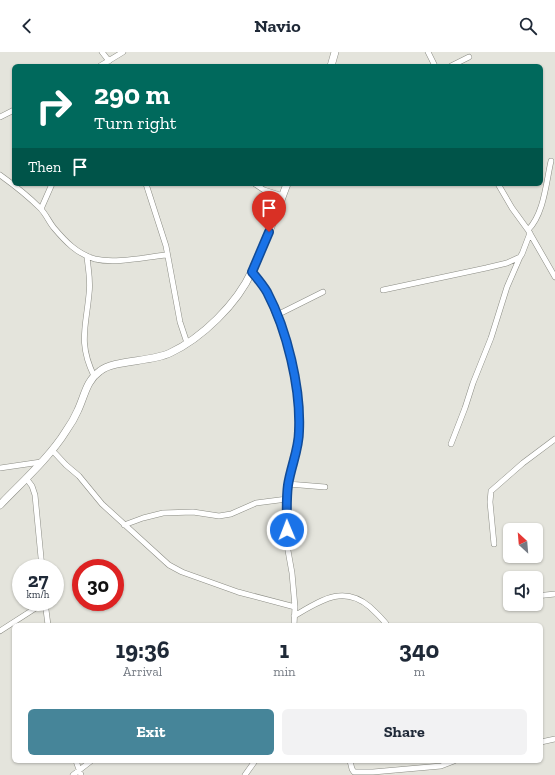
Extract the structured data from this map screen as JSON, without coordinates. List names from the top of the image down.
{
  "north": "top left",
  "page": {
    "header": "Navio",
    "turn": ["290 m", "Turn right"],
    "then": "Then",
    "speed": "27 km/h",
    "limit": "30",
    "eta": [
      "19:36",
      "Arrival",
      "1",
      "min",
      "340",
      "m"
    ],
    "buttons": ["Exit", "Share"]
  }
}
